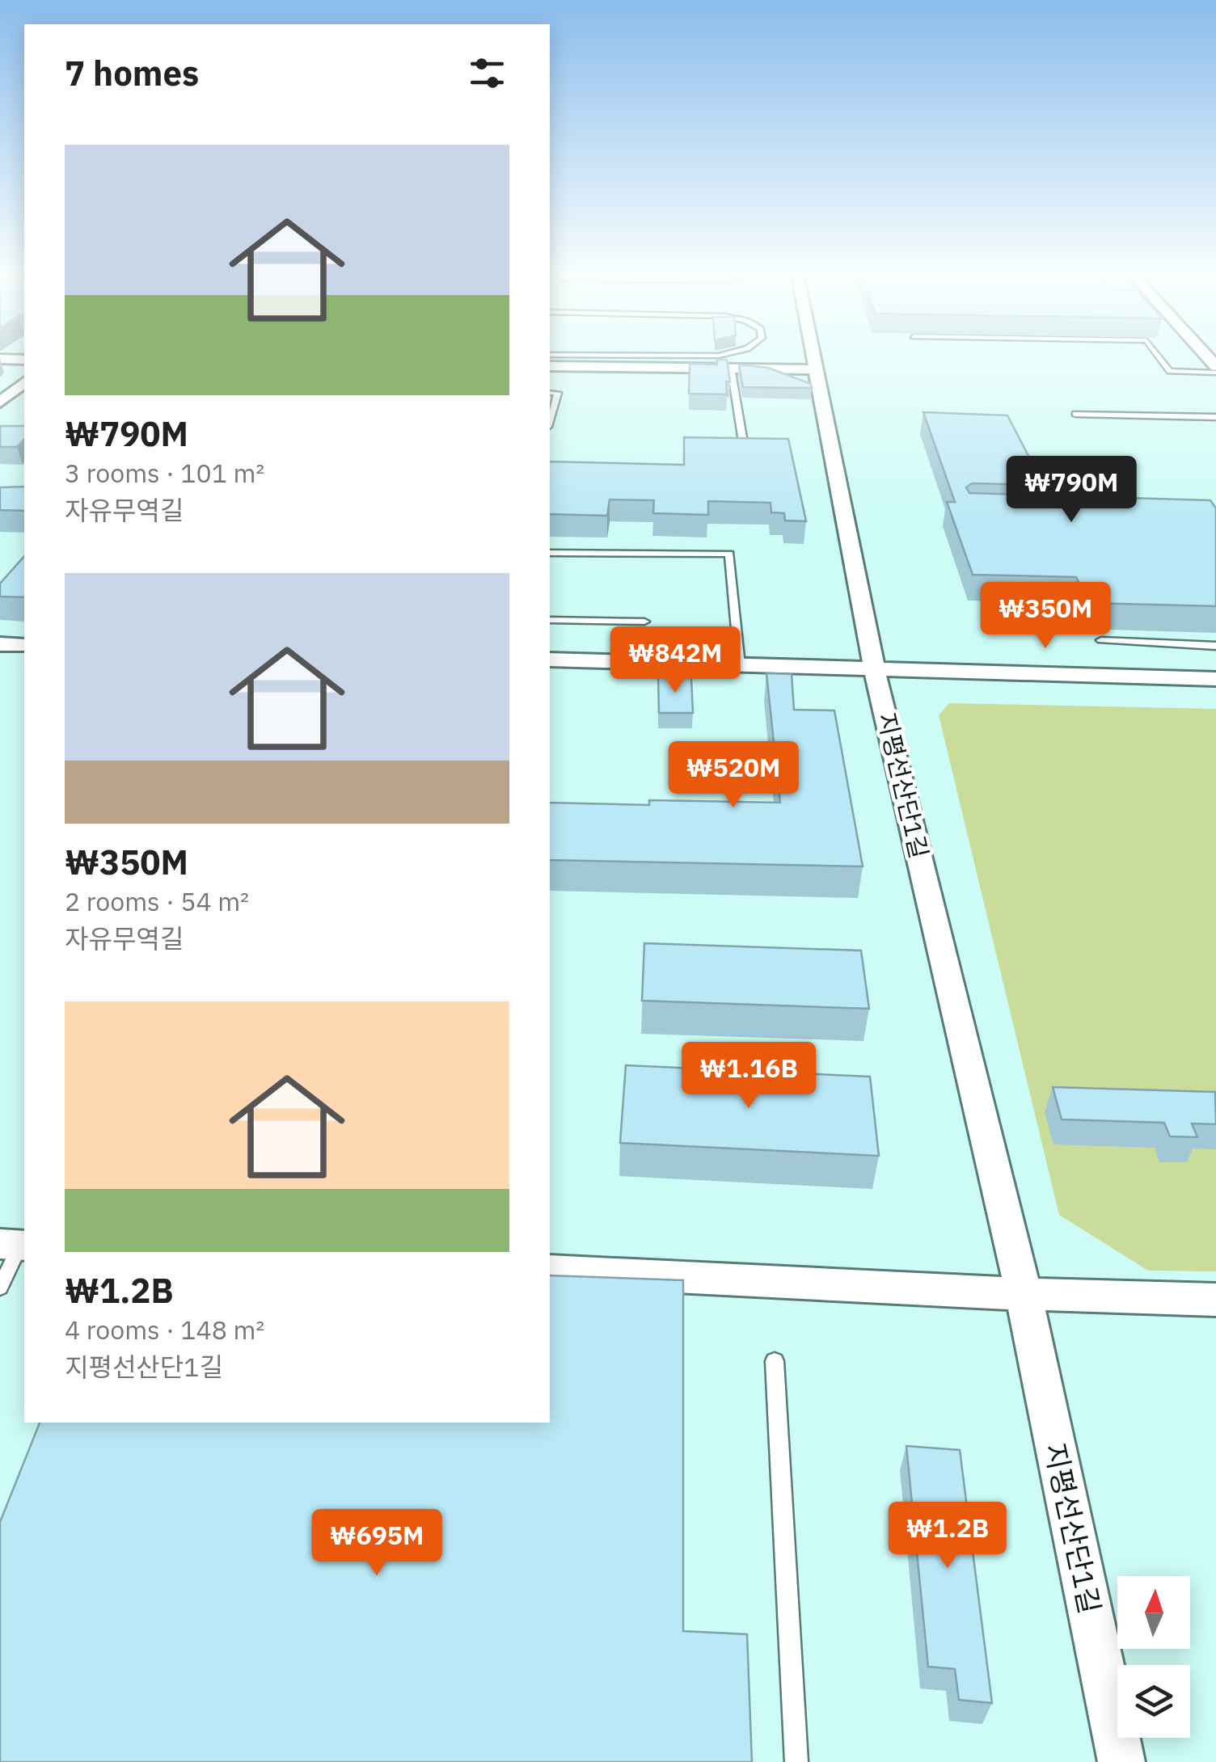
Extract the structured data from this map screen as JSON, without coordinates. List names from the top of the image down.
{
  "streets": {
    "street": ["지평선산단1길"]
  },
  "north": "top",
  "page": {
    "heading": "7 homes",
    "list": [
      {
        "name": "₩790M",
        "note": "3 rooms · 101 m² · 자유무역길"
      },
      {
        "name": "₩350M",
        "note": "2 rooms · 54 m² · 자유무역길"
      },
      {
        "name": "₩1.2B",
        "note": "4 rooms · 148 m² · 지평선산단1길"
      }
    ],
    "price": [
      "₩790M",
      "₩350M",
      "₩842M",
      "₩520M",
      "₩1.16B",
      "₩1.2B",
      "₩695M"
    ]
  }
}
